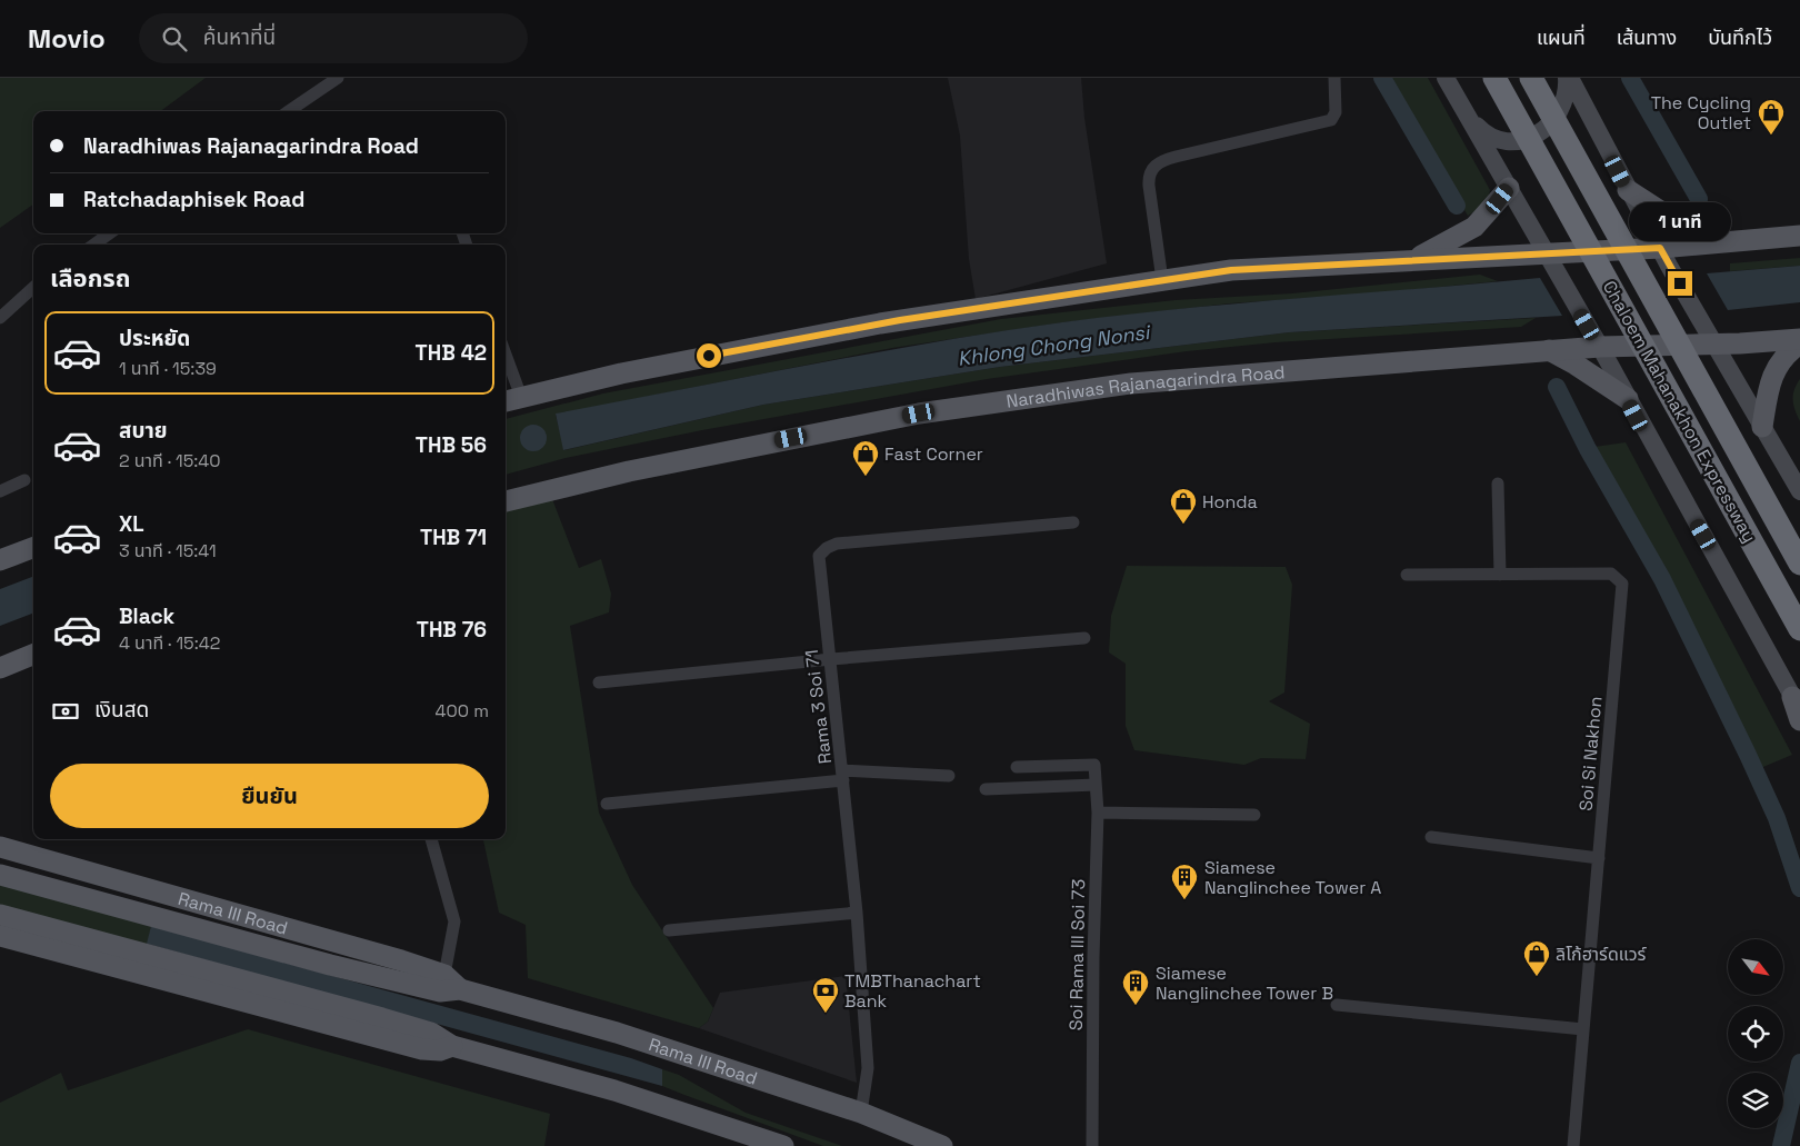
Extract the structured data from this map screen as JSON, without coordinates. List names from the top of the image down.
{
  "streets": {
    "highway": ["Chaloem Mahanakhon Expressway"],
    "main road": ["Naradhiwas Rajanagarindra Road", "Rama III Road"],
    "street": ["Rama 3 Soi 71", "Soi Si Nakhon", "Soi Rama III Soi 73"]
  },
  "crossings": [
    ["Rama 3 Soi 71", "Rama III Road"]
  ],
  "water": ["Khlong Chong Nonsi"],
  "places": {
    "shop": [
      "The Cycling Outlet",
      "Fast Corner",
      "Honda",
      "ลิโก้ฮาร์ดแวร์"
    ],
    "building": ["Siamese Nanglinchee Tower A", "Siamese Nanglinchee Tower B"],
    "bank": ["TMBThanachart Bank"]
  },
  "north": "bottom right",
  "page": {
    "header": "Movio",
    "search": "ค้นหาที่นี่",
    "nav": ["แผนที่", "เส้นทาง", "บันทึกไว้"],
    "banner": ["Naradhiwas Rajanagarindra Road", "Ratchadaphisek Road"],
    "bubble": "1 นาที",
    "heading": "เลือกรถ",
    "list": [
      {
        "name": "ประหยัด",
        "note": "1 นาที · 15:39",
        "value": "THB 42"
      },
      {
        "name": "สบาย",
        "note": "2 นาที · 15:40",
        "value": "THB 56"
      },
      {
        "name": "XL",
        "note": "3 นาที · 15:41",
        "value": "THB 71"
      },
      {
        "name": "Black",
        "note": "4 นาที · 15:42",
        "value": "THB 76"
      }
    ],
    "pay": ["เงินสด", "400 m"],
    "buttons": "ยืนยัน"
  }
}
